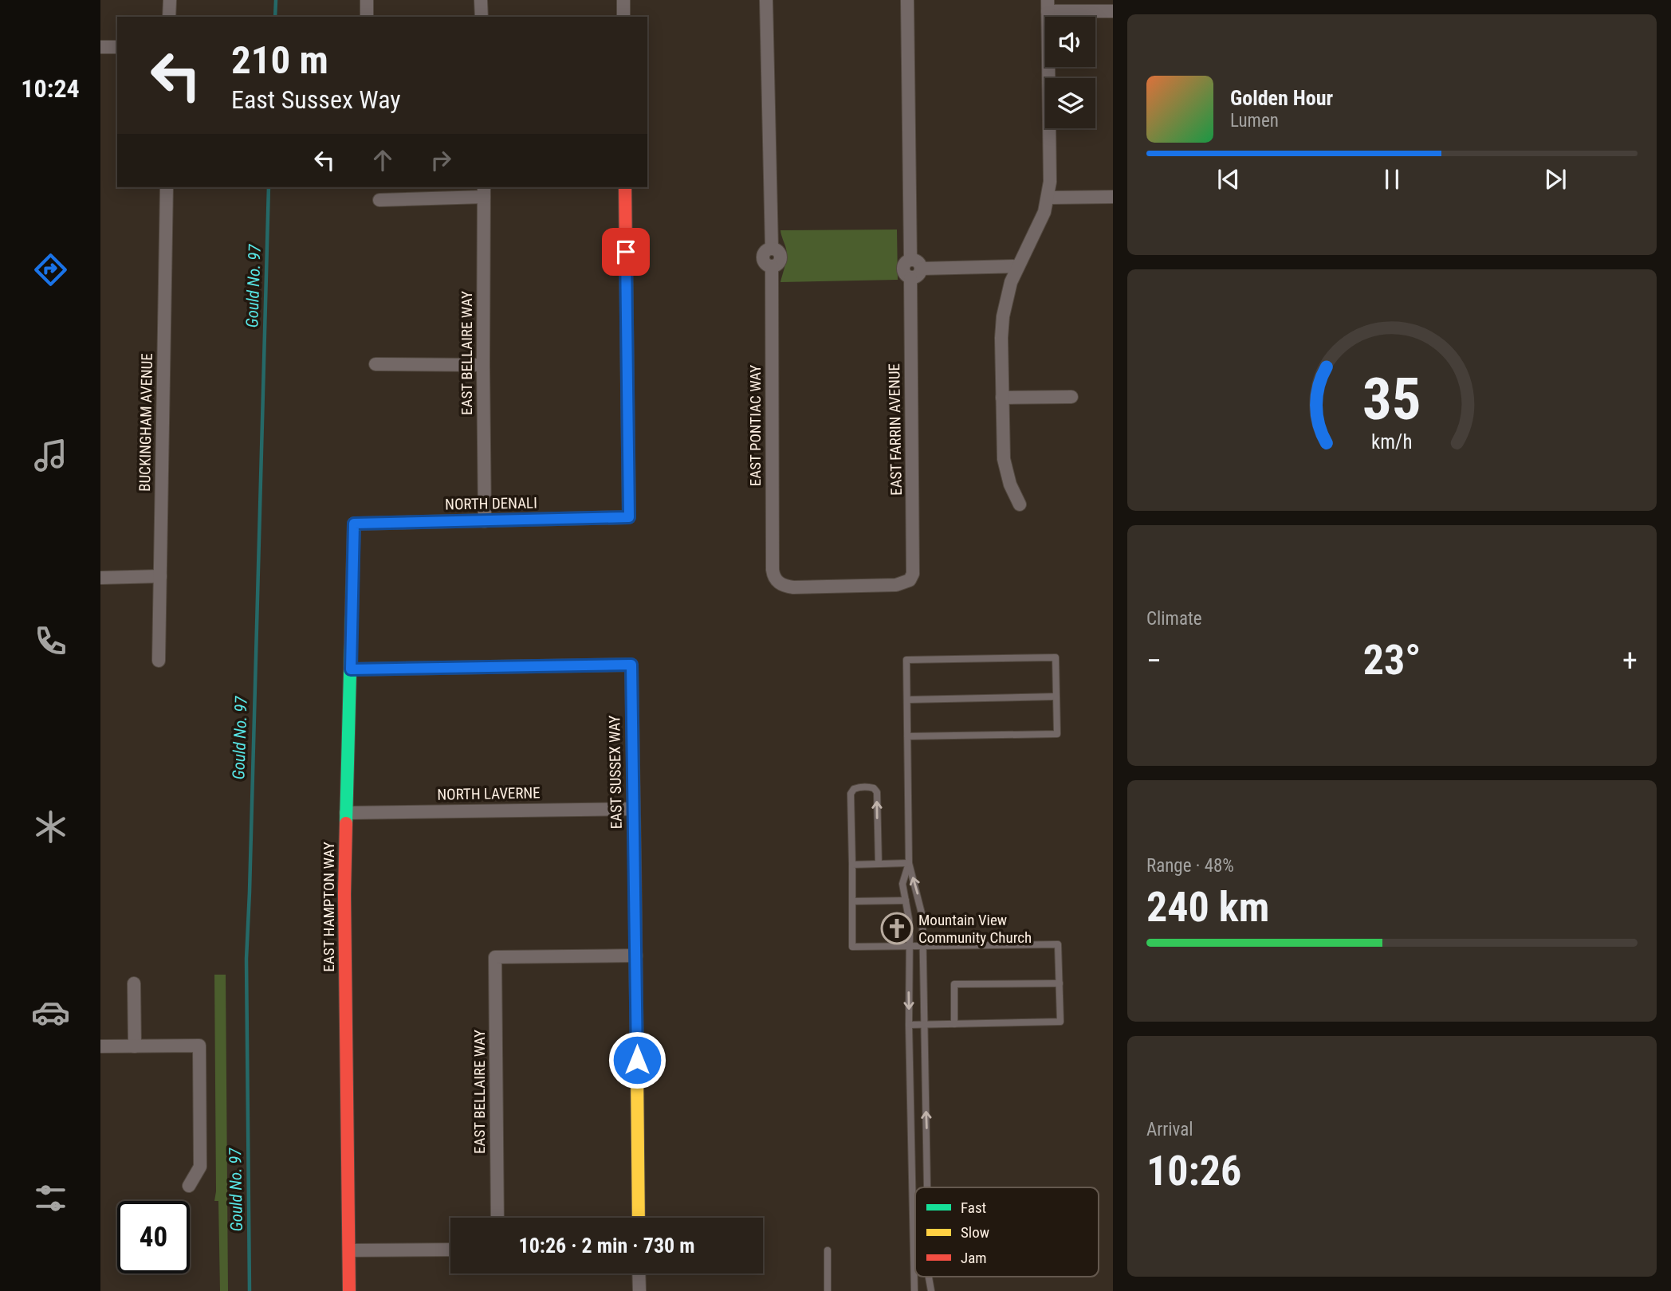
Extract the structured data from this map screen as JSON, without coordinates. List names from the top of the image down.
{
  "streets": {
    "street": [
      "EAST BELLAIRE WAY",
      "BUCKINGHAM AVENUE",
      "EAST PONTIAC WAY",
      "EAST FARRIN AVENUE",
      "NORTH DENALI",
      "EAST SUSSEX WAY",
      "NORTH LAVERNE",
      "EAST HAMPTON WAY"
    ]
  },
  "crossings": [
    ["EAST BELLAIRE WAY", "NORTH DENALI"],
    ["EAST BELLAIRE WAY", "EAST SUSSEX WAY"],
    ["EAST PONTIAC WAY", "EAST FARRIN AVENUE"],
    ["NORTH DENALI", "EAST HAMPTON WAY"],
    ["EAST SUSSEX WAY", "NORTH LAVERNE"],
    ["EAST SUSSEX WAY", "EAST HAMPTON WAY"],
    ["NORTH LAVERNE", "EAST HAMPTON WAY"]
  ],
  "water": ["Gould No. 97"],
  "places": {
    "church": ["Mountain View Community Church"]
  },
  "legend": ["Fast", "Slow", "Jam"],
  "page": {
    "tabs": "10:24",
    "turn": ["210 m", "East Sussex Way"],
    "song": ["Golden Hour", "Lumen"],
    "tile": [
      "Climate",
      ["Range · 48%", "240 km"],
      ["Arrival", "10:26"]
    ],
    "heat": ["−", "23°", "+"],
    "limit": "40",
    "trip": "10:26 · 2 min · 730 m",
    "gauge": ["35", "km/h"]
  }
}
